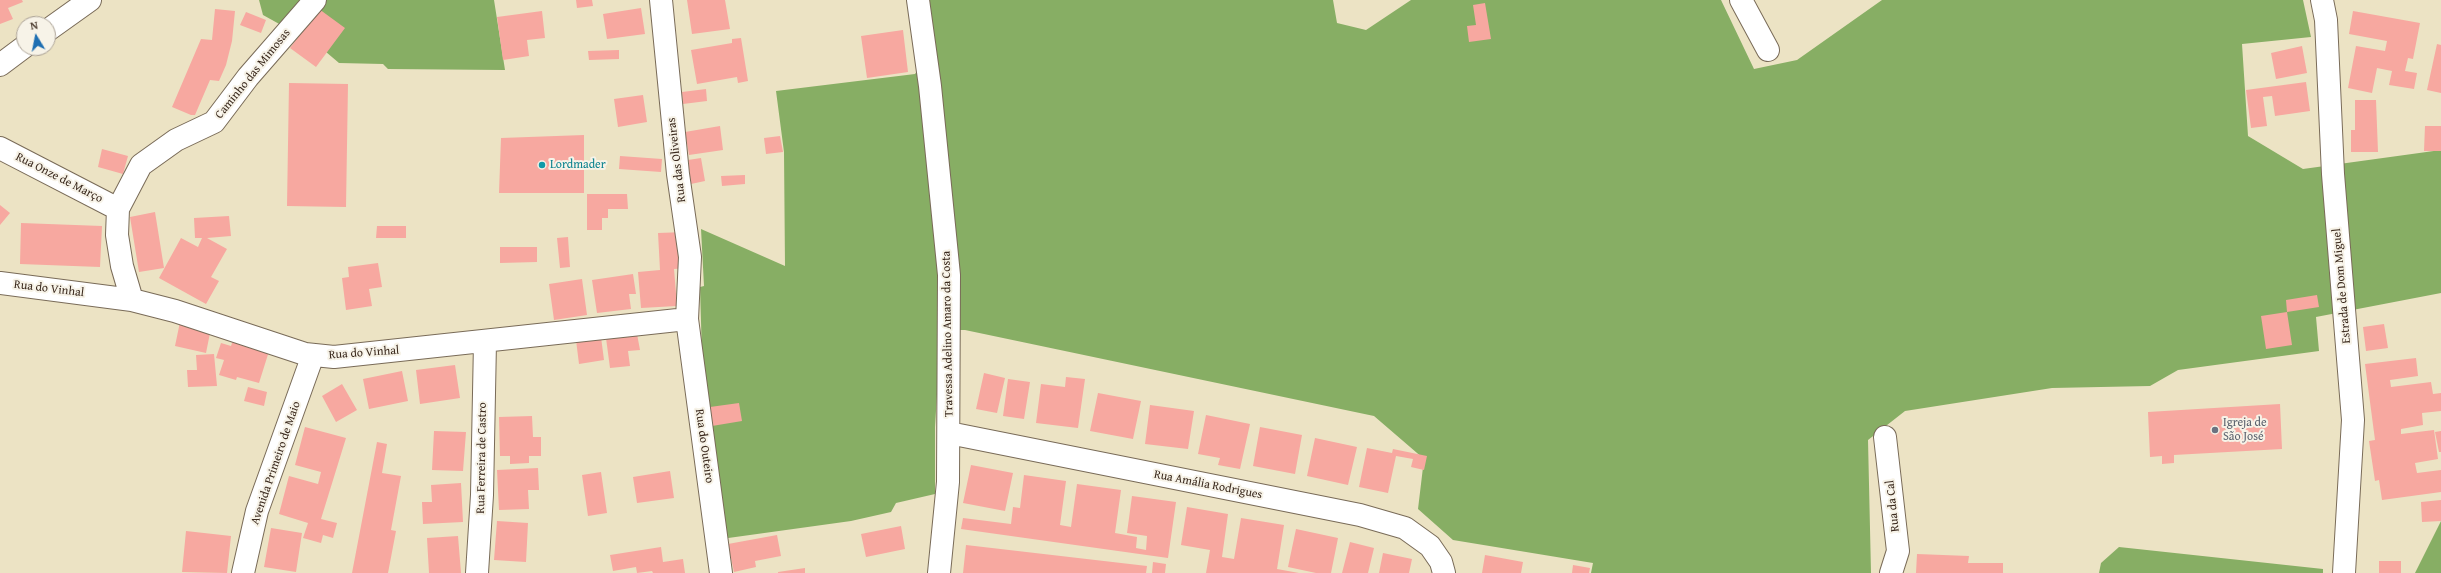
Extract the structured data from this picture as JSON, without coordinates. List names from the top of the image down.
{
  "streets": {
    "street": [
      "Caminho das Mimosas",
      "Rua das Oliveiras",
      "Rua Onze de Março",
      "Estrada de Dom Miguel",
      "Rua do Vinhal",
      "Travessa Adelino Amaro da Costa",
      "Rua do Outeiro",
      "Rua Ferreira de Castro",
      "Avenida Primeiro de Maio",
      "Rua Amália Rodrigues",
      "Rua da Cal"
    ]
  },
  "crossings": [
    ["Caminho das Mimosas", "Rua Onze de Março"],
    ["Caminho das Mimosas", "Rua do Vinhal"],
    ["Rua das Oliveiras", "Rua do Vinhal"],
    ["Rua das Oliveiras", "Rua do Outeiro"],
    ["Rua do Vinhal", "Rua do Outeiro"],
    ["Rua do Vinhal", "Rua Ferreira de Castro"],
    ["Rua do Vinhal", "Avenida Primeiro de Maio"],
    ["Travessa Adelino Amaro da Costa", "Rua Amália Rodrigues"]
  ],
  "places": ["Lordmader", "Igreja de São José"],
  "north": "top"
}
